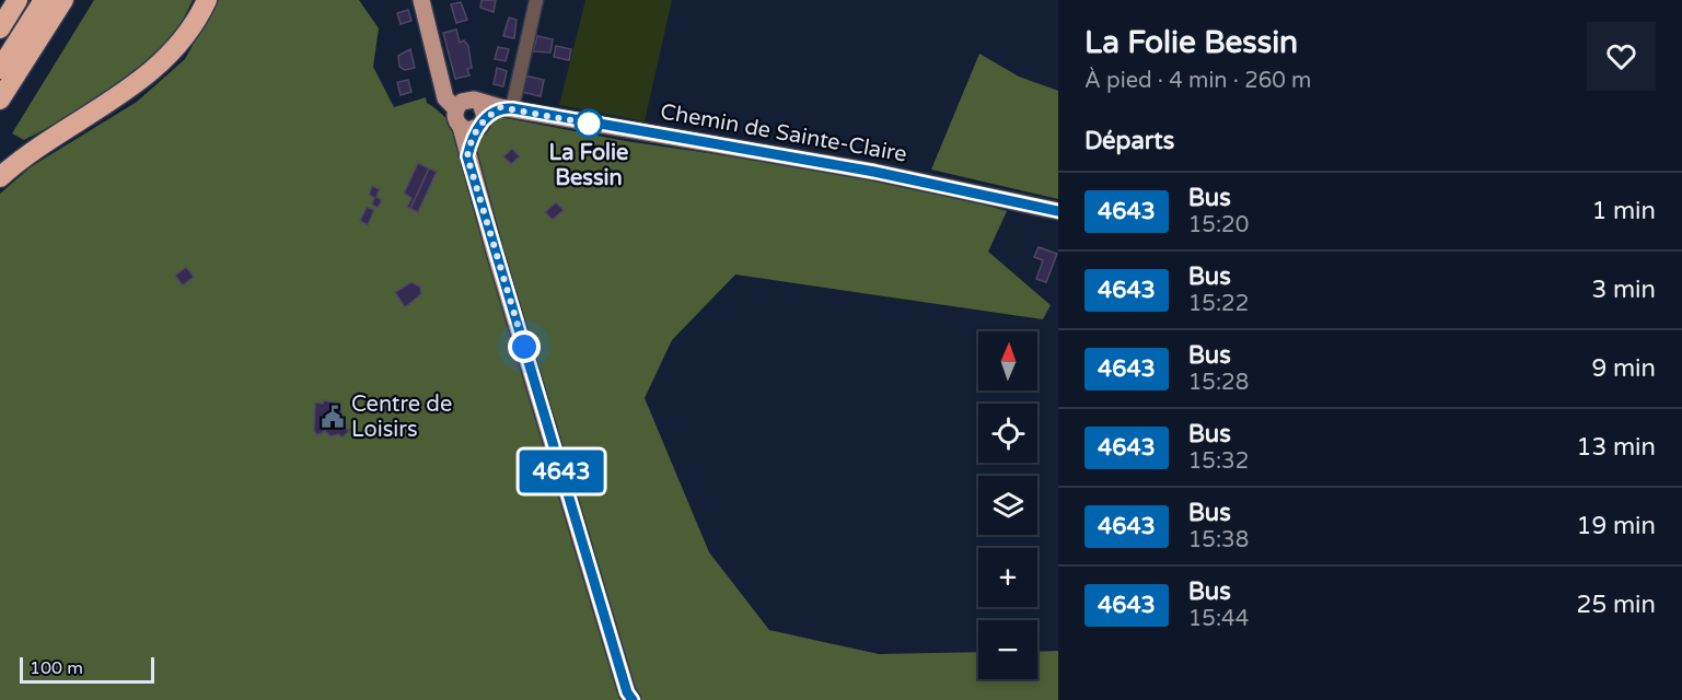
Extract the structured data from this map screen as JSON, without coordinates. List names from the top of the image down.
{
  "streets": {
    "main road": ["Chemin de Sainte-Claire"]
  },
  "places": {
    "other": ["La Folie Bessin"],
    "public building": ["Centre de Loisirs"]
  },
  "lines": ["bus line 4643"],
  "scale_bar": "100 m",
  "north": "top",
  "page": {
    "on_map": "4643",
    "heading": [
      ["La Folie Bessin", "À pied · 4 min · 260 m"],
      "Départs"
    ],
    "list": [
      {
        "mark": "4643",
        "name": "Bus",
        "note": "15:20",
        "value": "1 min"
      },
      {
        "mark": "4643",
        "name": "Bus",
        "note": "15:22",
        "value": "3 min"
      },
      {
        "mark": "4643",
        "name": "Bus",
        "note": "15:28",
        "value": "9 min"
      },
      {
        "mark": "4643",
        "name": "Bus",
        "note": "15:32",
        "value": "13 min"
      },
      {
        "mark": "4643",
        "name": "Bus",
        "note": "15:38",
        "value": "19 min"
      },
      {
        "mark": "4643",
        "name": "Bus",
        "note": "15:44",
        "value": "25 min"
      }
    ],
    "map_buttons": ["+", "−"],
    "scale": "100 m"
  }
}
